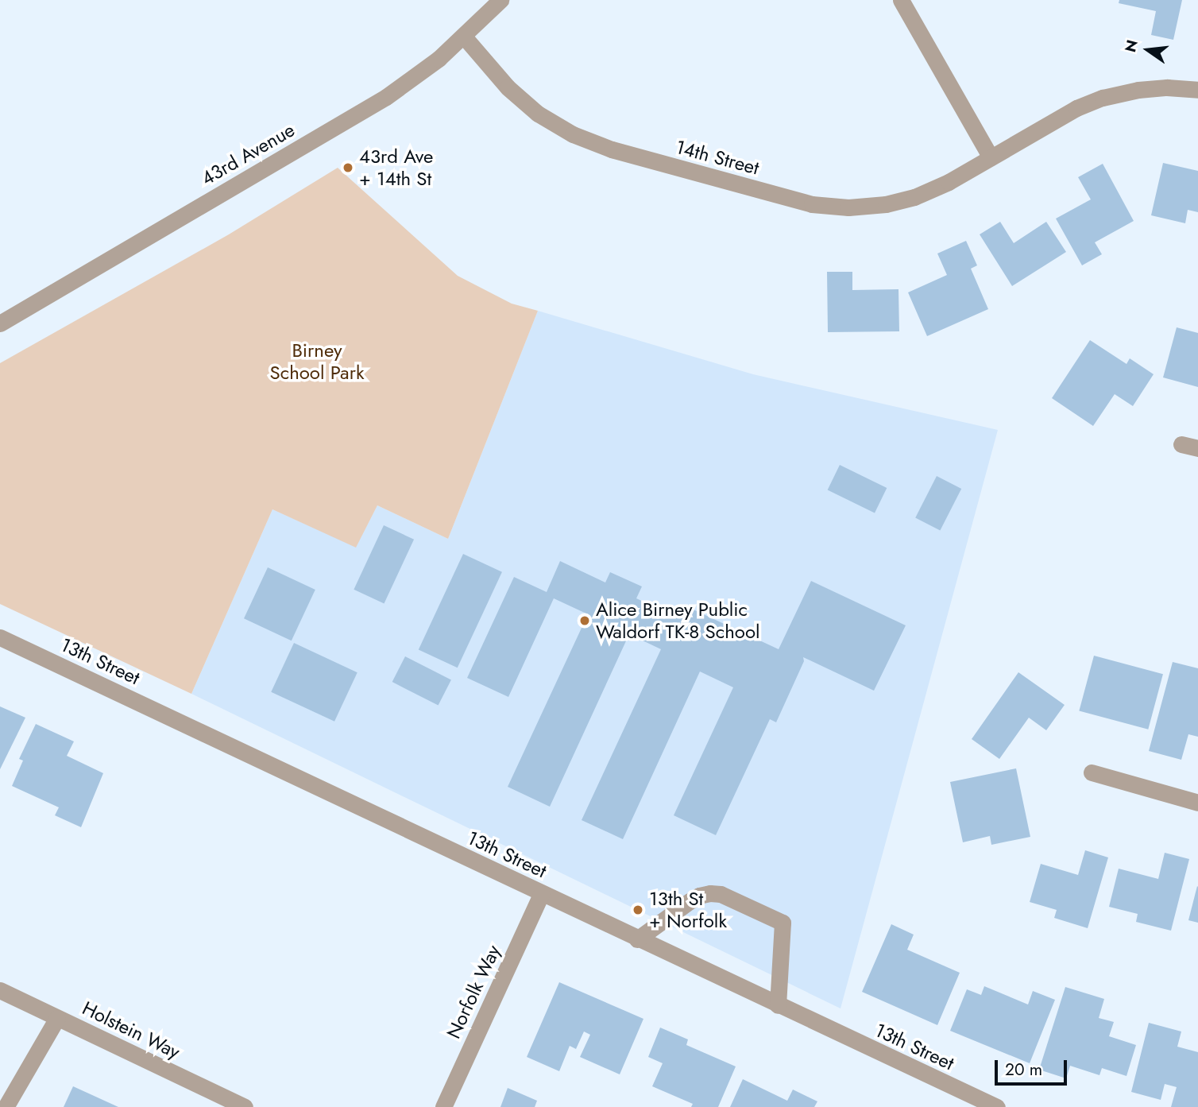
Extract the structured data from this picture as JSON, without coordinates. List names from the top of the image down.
{
  "streets": {
    "street": [
      "43rd Avenue",
      "14th Street",
      "13th Street",
      "Norfolk Way",
      "Holstein Way"
    ]
  },
  "crossings": [
    ["43rd Avenue", "14th Street"],
    ["13th Street", "Norfolk Way"]
  ],
  "parks": ["Birney School Park"],
  "places": ["43rd Ave + 14th St", "Alice Birney Public Waldorf TK-8 School", "13th St + Norfolk"],
  "scale_bar": "20 m",
  "north": "left"
}
